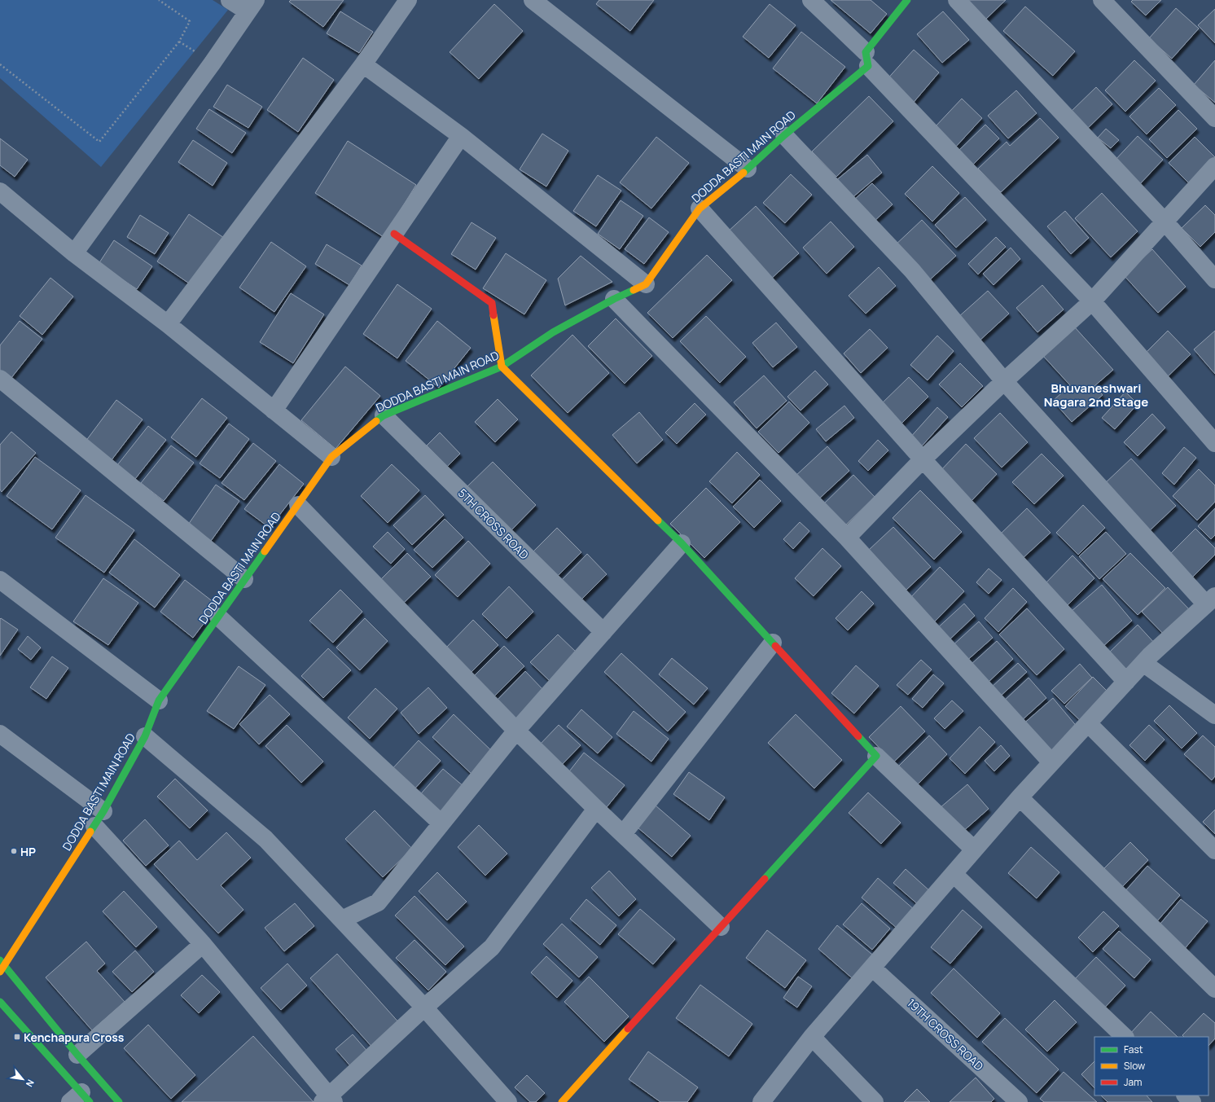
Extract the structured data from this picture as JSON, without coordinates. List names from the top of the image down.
{
  "streets": {
    "street": ["DODDA BASTI MAIN ROAD", "5TH CROSS ROAD", "19TH CROSS ROAD"]
  },
  "crossings": [
    ["DODDA BASTI MAIN ROAD", "5TH CROSS ROAD"]
  ],
  "districts": ["Bhuvaneshwari Nagara 2nd Stage"],
  "places": {
    "other": ["HP"],
    "transit": ["Kenchapura Cross"]
  },
  "legend": ["Fast", "Slow", "Jam"],
  "north": "bottom right"
}
